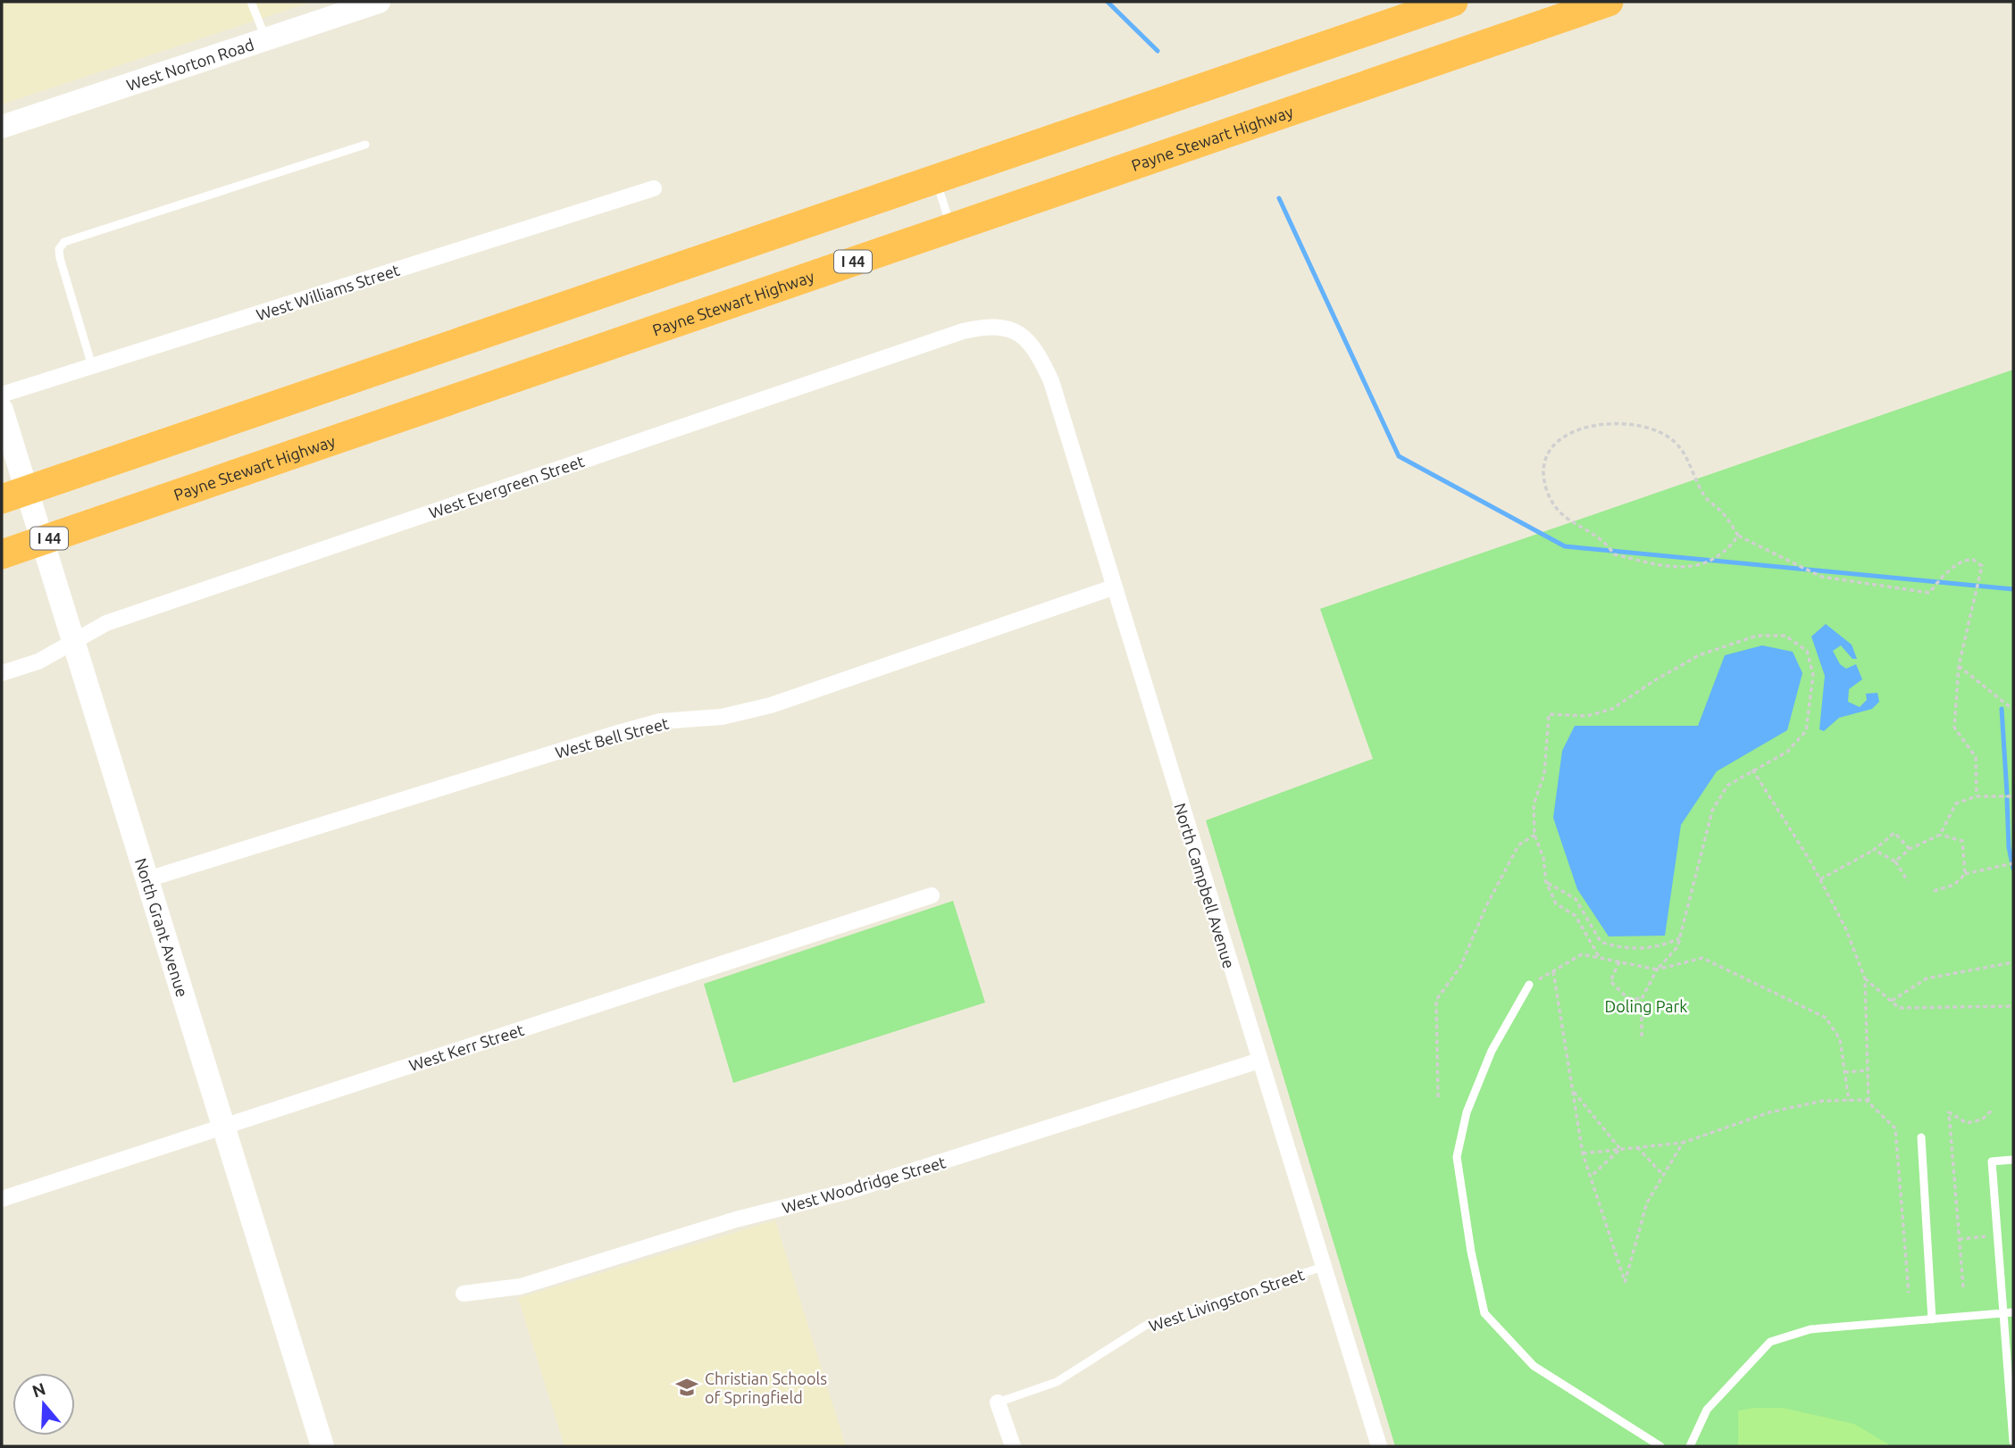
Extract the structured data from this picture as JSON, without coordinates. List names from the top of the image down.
{
  "streets": {
    "highway": ["Payne Stewart Highway", "I 44"],
    "main road": ["West Norton Road", "North Grant Avenue"],
    "street": [
      "West Williams Street",
      "West Evergreen Street",
      "West Bell Street",
      "North Campbell Avenue",
      "West Kerr Street",
      "West Woodridge Street"
    ],
    "lane": ["West Livingston Street"]
  },
  "crossings": [
    ["West Evergreen Street", "North Campbell Avenue"],
    ["West Evergreen Street", "North Grant Avenue"],
    ["West Bell Street", "North Campbell Avenue"],
    ["West Bell Street", "North Grant Avenue"],
    ["North Campbell Avenue", "West Woodridge Street"],
    ["North Campbell Avenue", "West Livingston Street"],
    ["North Grant Avenue", "West Kerr Street"]
  ],
  "parks": ["Doling Park"],
  "places": {
    "school or university": ["Christian Schools of Springfield"]
  },
  "north": "top"
}
